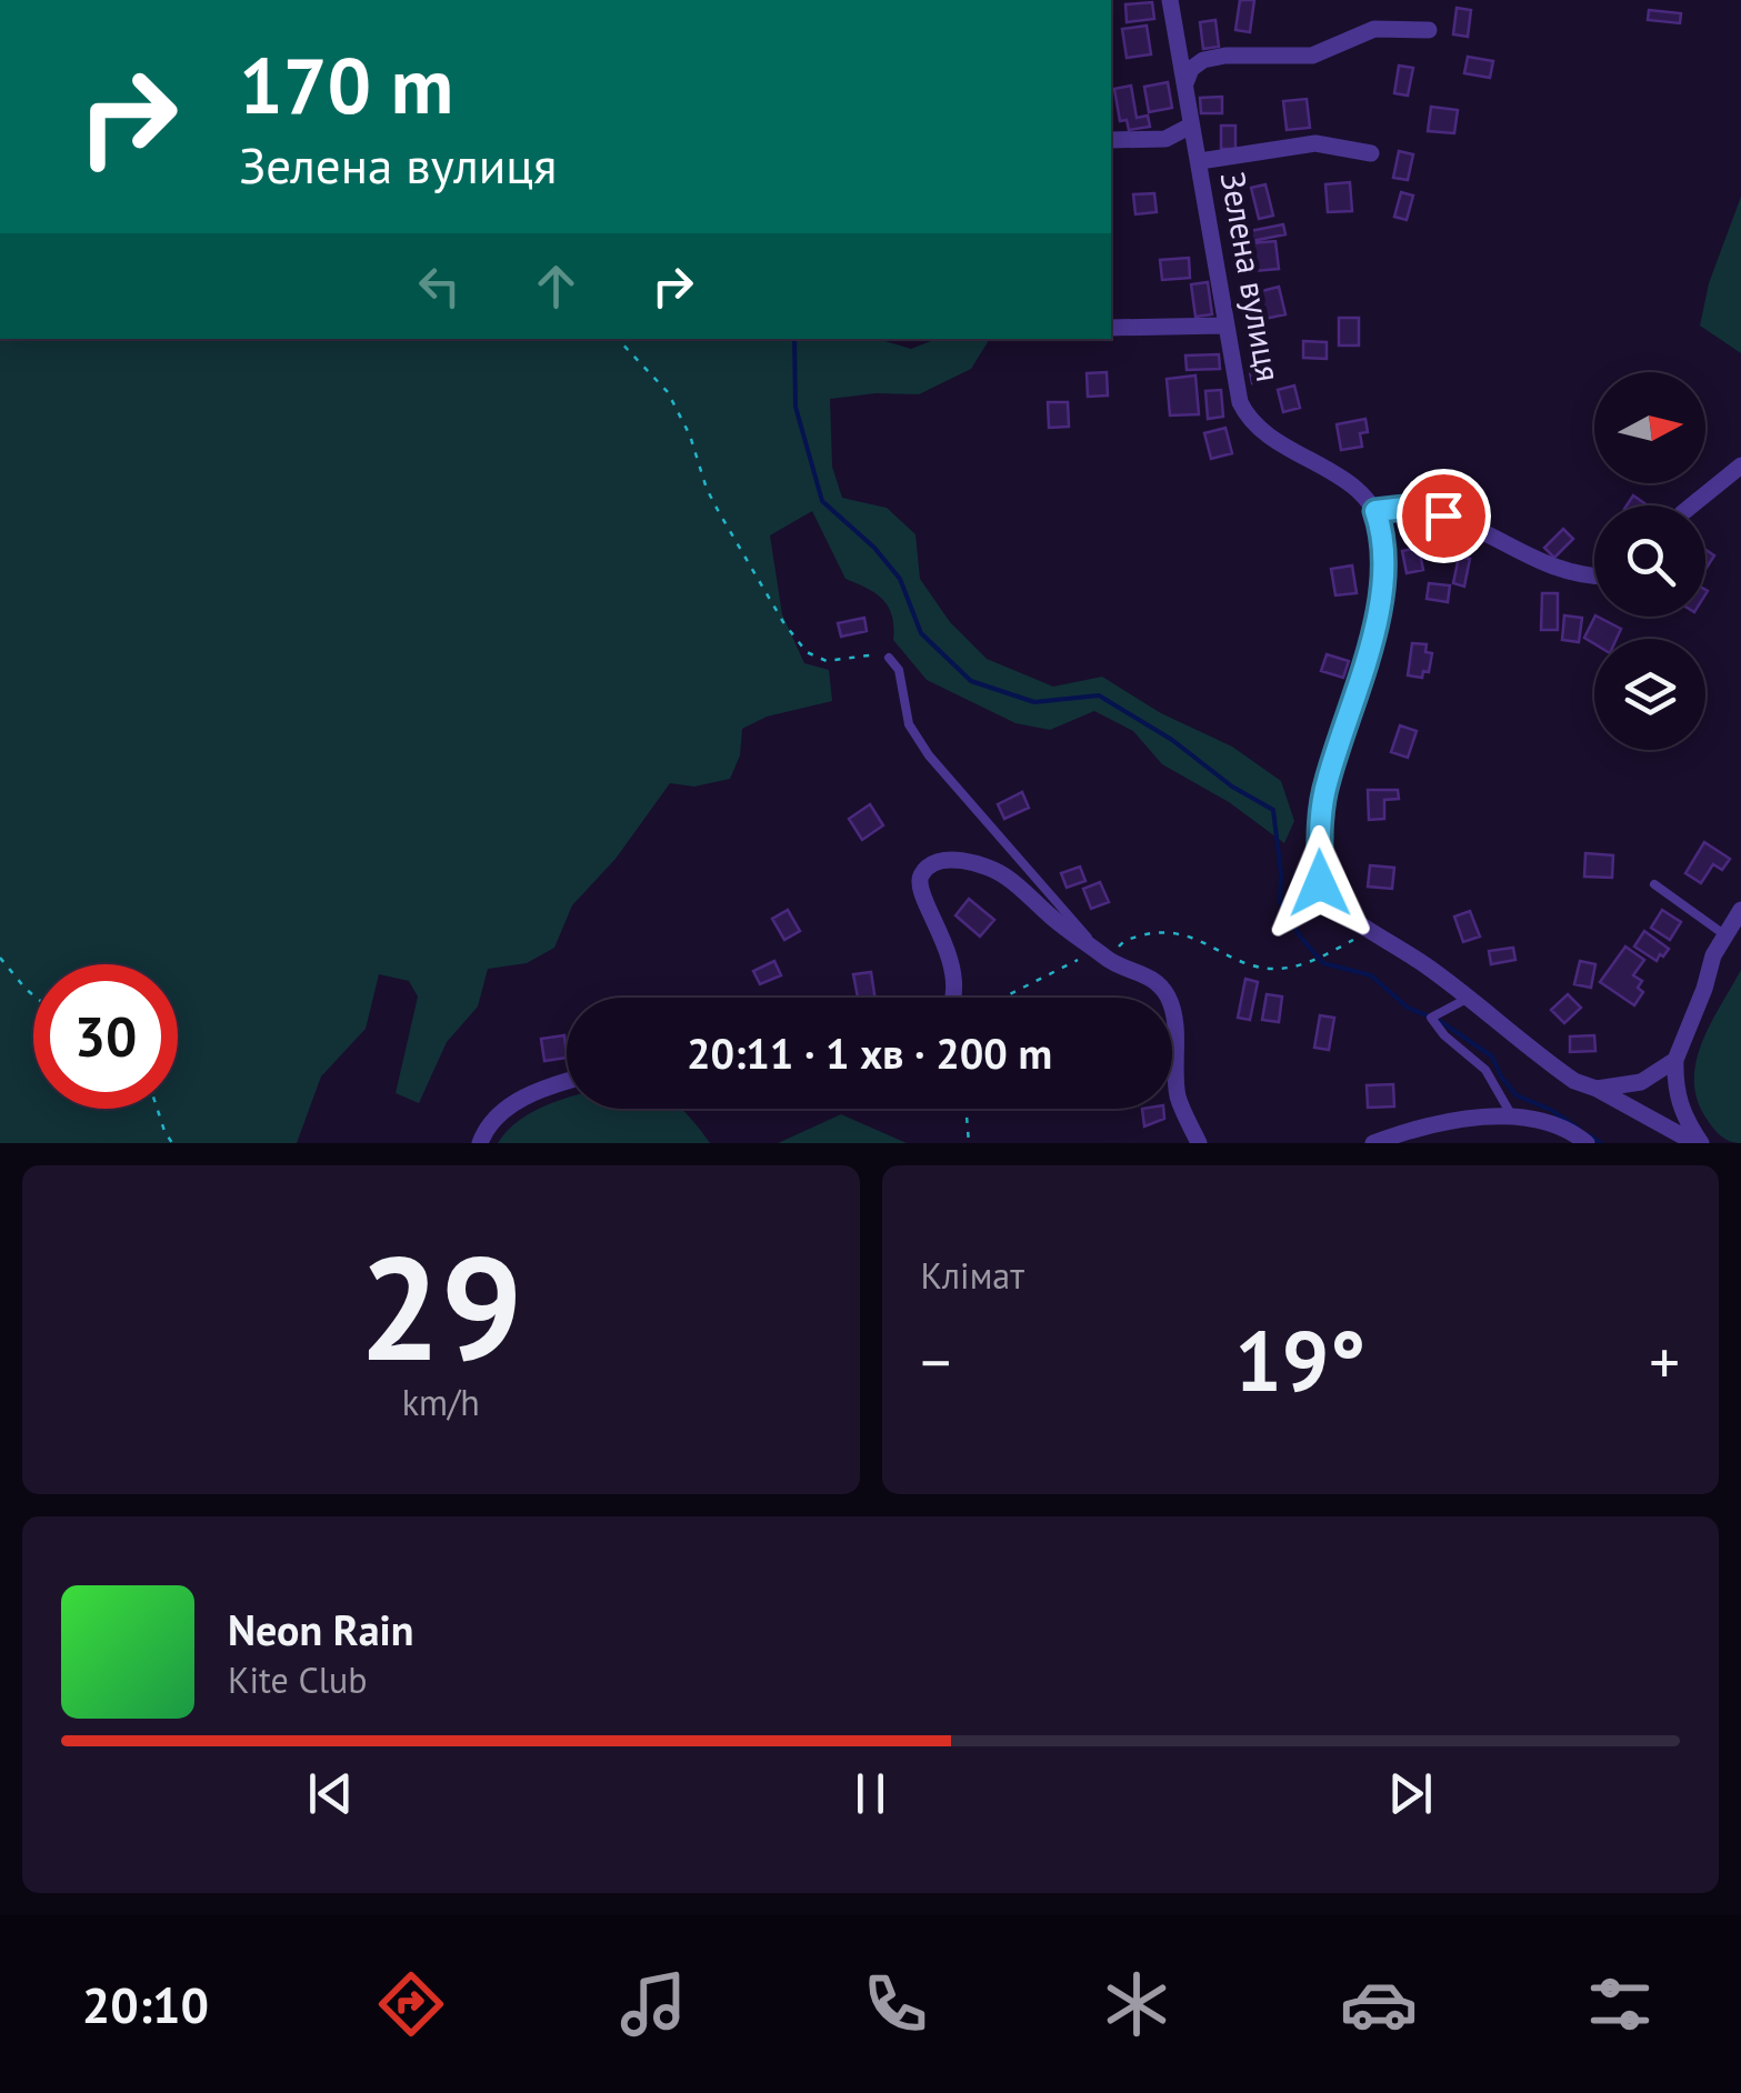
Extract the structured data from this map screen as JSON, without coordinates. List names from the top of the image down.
{
  "streets": {
    "street": ["Зелена вулиця"]
  },
  "north": "right",
  "page": {
    "turn": ["170 m", "Зелена вулиця"],
    "limit": "30",
    "trip": "20:11 · 1 хв · 200 m",
    "tile": [
      ["29", "km/h"],
      "Клімат"
    ],
    "heat": ["−", "19°", "+"],
    "song": ["Neon Rain", "Kite Club"],
    "tabs": "20:10"
  }
}
